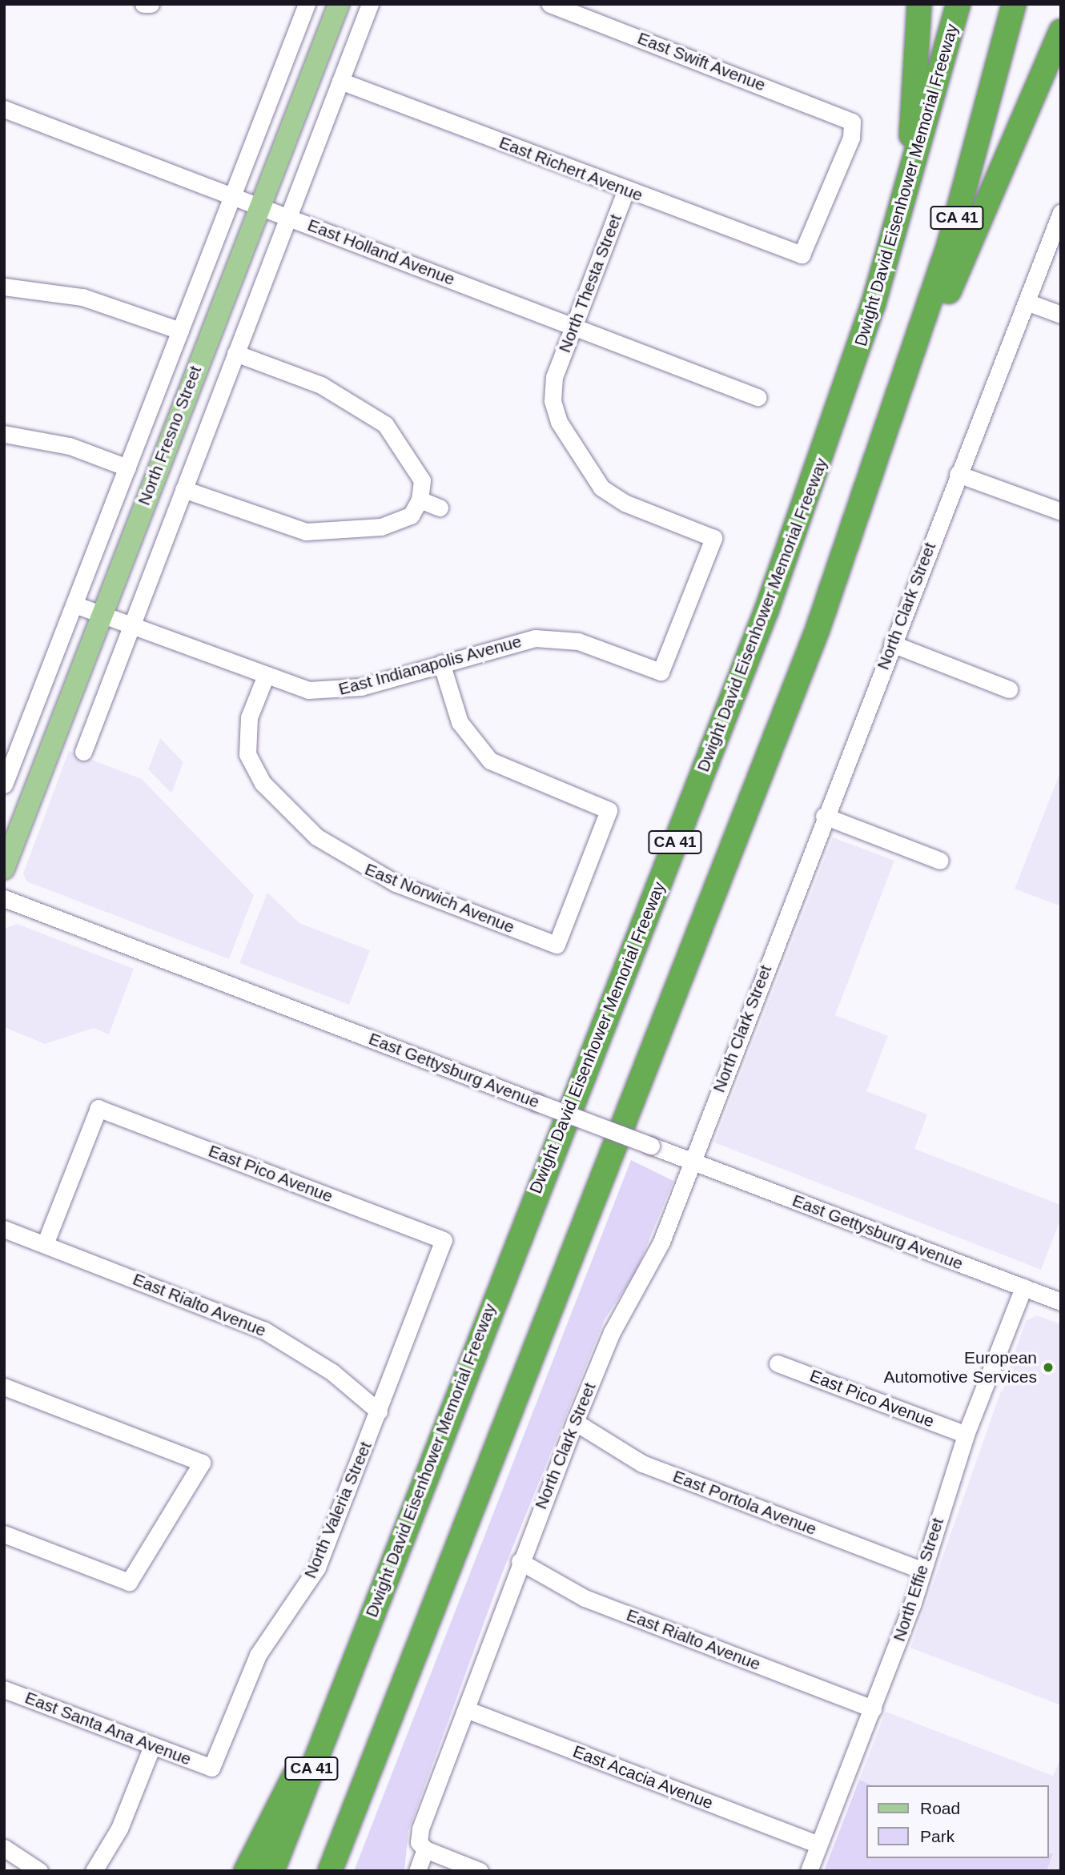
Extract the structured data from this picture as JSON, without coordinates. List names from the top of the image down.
{
  "streets": {
    "highway": ["Dwight David Eisenhower Memorial Freeway", "CA 41"],
    "main road": ["North Fresno Street"],
    "street": [
      "East Swift Avenue",
      "East Richert Avenue",
      "East Holland Avenue",
      "North Thesta Street",
      "North Clark Street",
      "East Indianapolis Avenue",
      "East Norwich Avenue",
      "East Gettysburg Avenue",
      "East Pico Avenue",
      "East Rialto Avenue",
      "East Portola Avenue",
      "North Valeria Street",
      "North Effie Street",
      "East Santa Ana Avenue",
      "East Acacia Avenue"
    ]
  },
  "crossings": [
    ["East Swift Avenue", "East Richert Avenue"],
    ["East Richert Avenue", "North Thesta Street"],
    ["East Richert Avenue", "North Fresno Street"],
    ["East Holland Avenue", "North Thesta Street"],
    ["East Holland Avenue", "North Fresno Street"],
    ["North Thesta Street", "East Indianapolis Avenue"],
    ["North Fresno Street", "East Indianapolis Avenue"],
    ["North Clark Street", "East Gettysburg Avenue"],
    ["North Clark Street", "East Rialto Avenue"],
    ["North Clark Street", "East Portola Avenue"],
    ["North Clark Street", "East Acacia Avenue"],
    ["East Indianapolis Avenue", "East Norwich Avenue"],
    ["East Gettysburg Avenue", "North Effie Street"],
    ["East Pico Avenue", "East Rialto Avenue"],
    ["East Pico Avenue", "North Valeria Street"],
    ["East Pico Avenue", "North Effie Street"],
    ["East Rialto Avenue", "North Valeria Street"],
    ["East Rialto Avenue", "North Effie Street"],
    ["East Portola Avenue", "North Effie Street"],
    ["North Valeria Street", "East Santa Ana Avenue"],
    ["North Effie Street", "East Acacia Avenue"]
  ],
  "places": ["European Automotive Services"],
  "legend": ["Road", "Park"]
}
